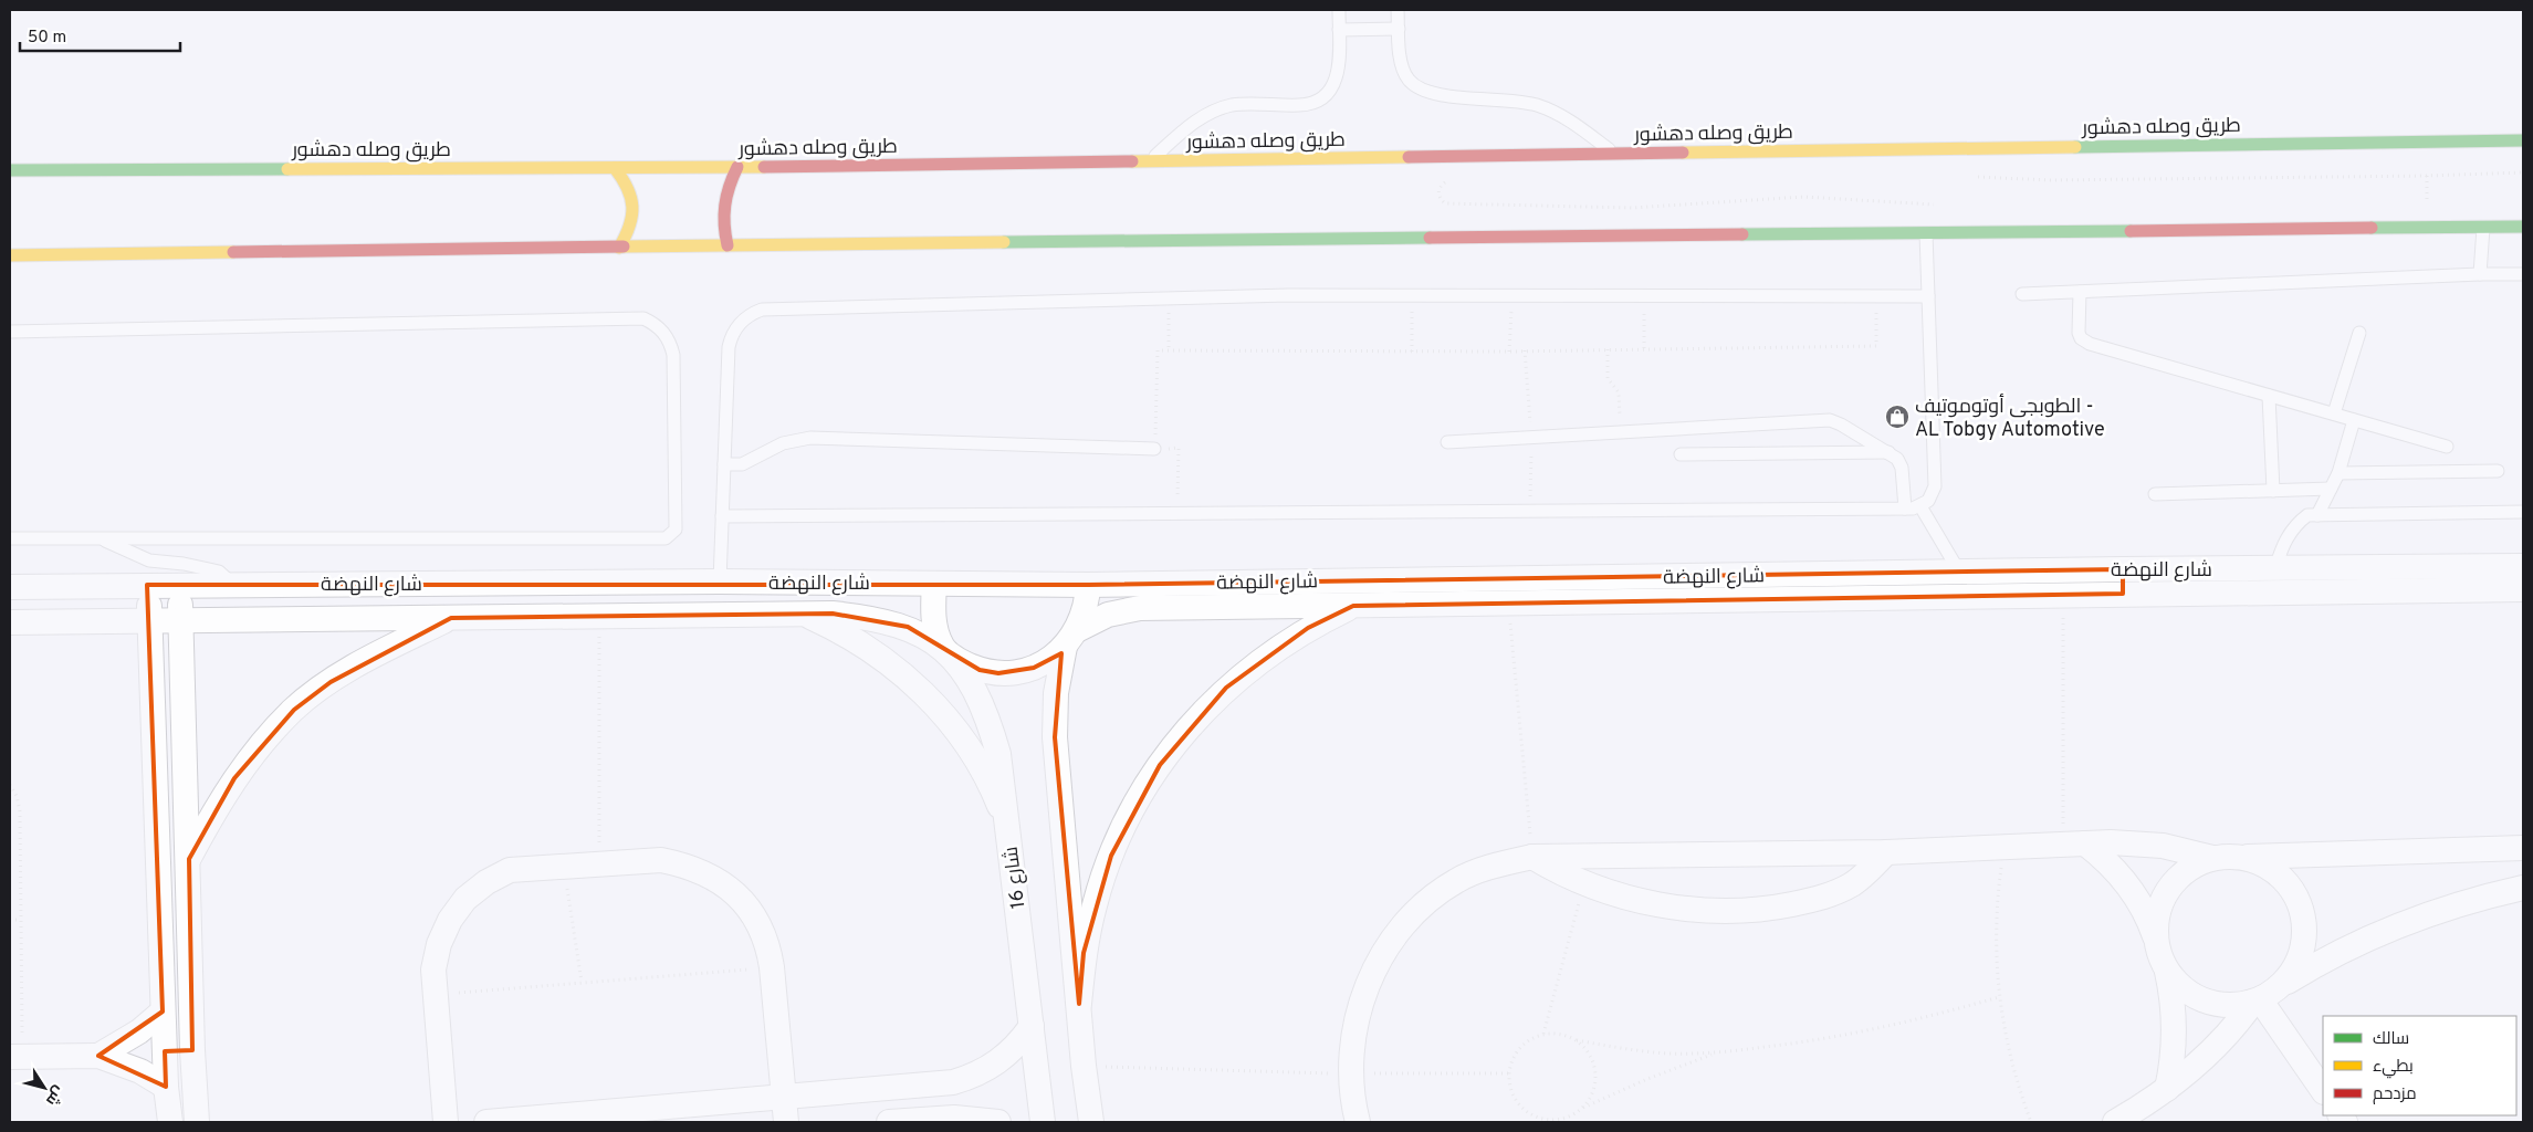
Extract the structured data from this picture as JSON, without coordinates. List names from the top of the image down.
{
  "streets": {
    "main road": ["طريق وصله دهشور"],
    "street": ["شارع النهضة", "شارع 16"]
  },
  "crossings": [
    ["شارع النهضة", "شارع 16"]
  ],
  "places": {
    "shop": ["الطوبجى أوتوموتيف - AL Tobgy Automotive"]
  },
  "legend": ["سالك", "بطيء", "مزدحم"],
  "scale_bar": "50 m",
  "north": "bottom right"
}
